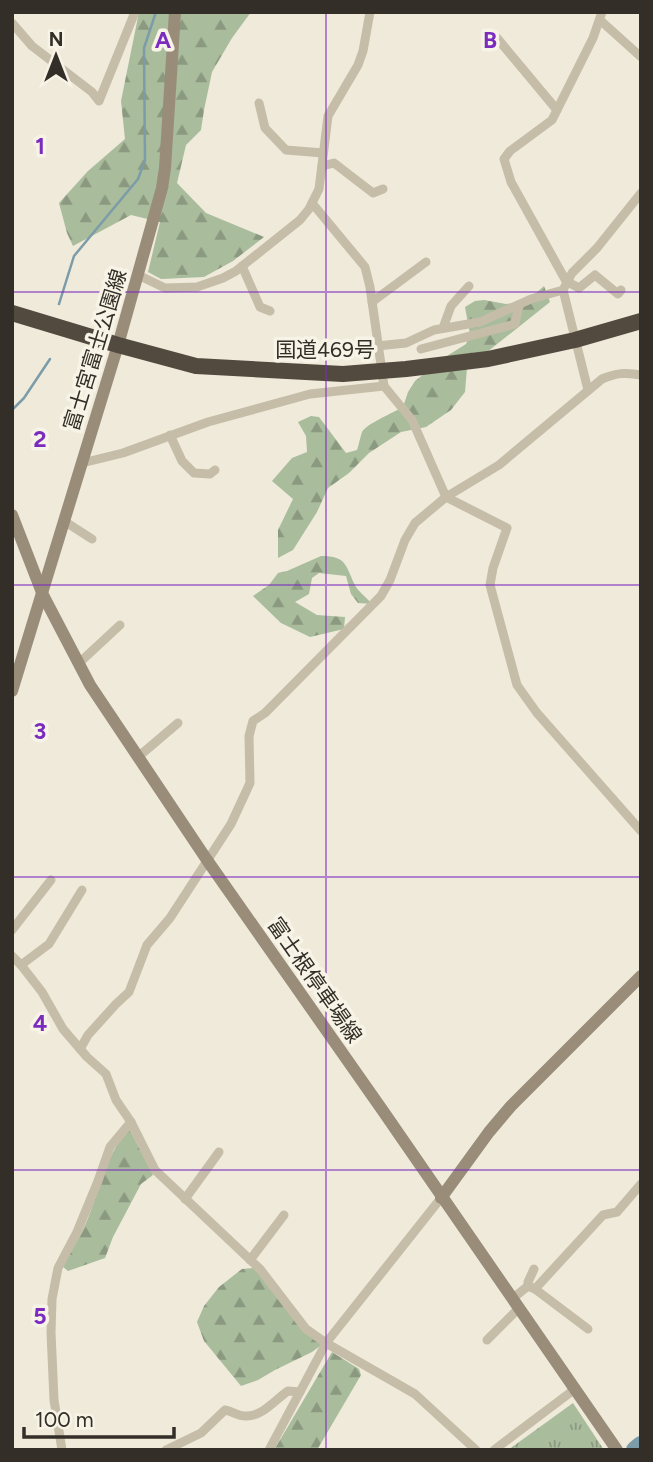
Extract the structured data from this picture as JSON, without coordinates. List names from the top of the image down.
{
  "streets": {
    "highway": ["国道469号"],
    "main road": ["富士宮富士公園線", "富士根停車場線"]
  },
  "crossings": [
    ["国道469号", "富士宮富士公園線"],
    ["富士宮富士公園線", "富士根停車場線"]
  ],
  "scale_bar": "100 m",
  "north": "top",
  "grid": {
    "columns": ["A", "B"],
    "rows": [
      "1",
      "2",
      "3",
      "4",
      "5"
    ]
  }
}
